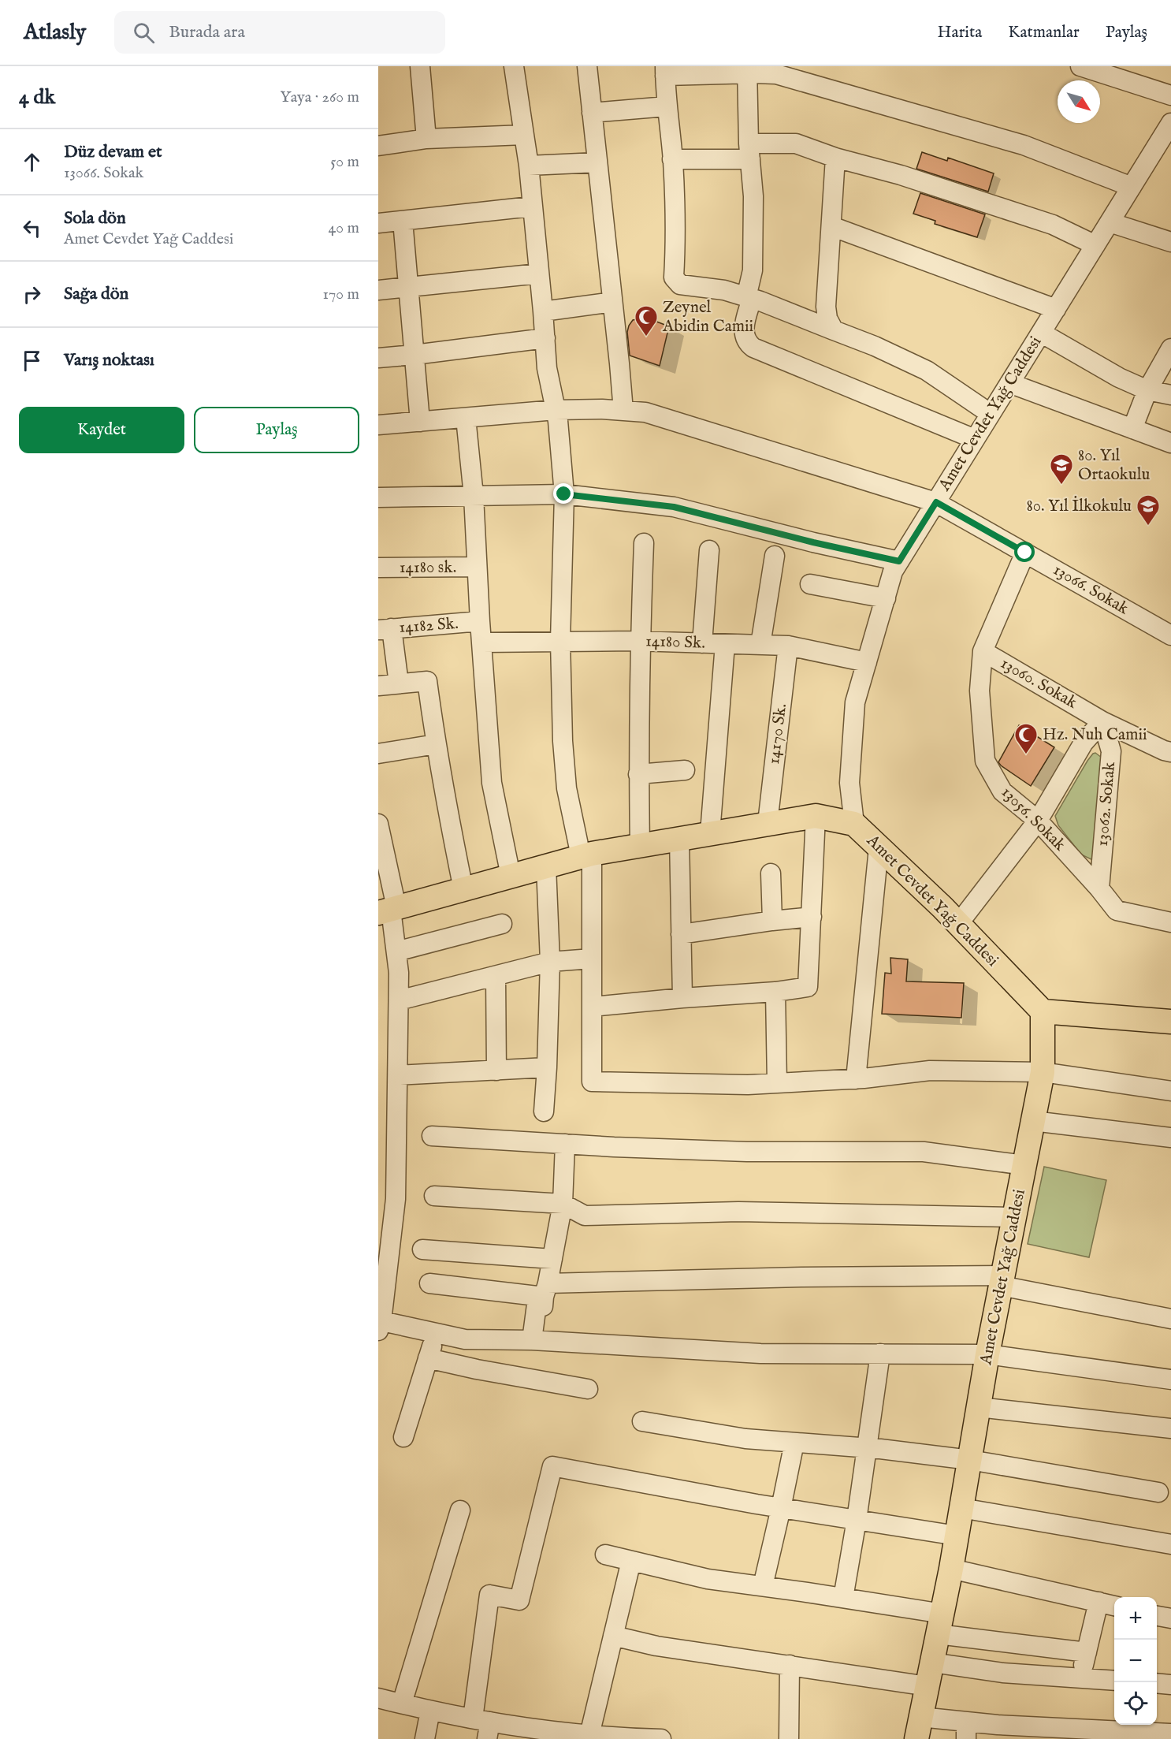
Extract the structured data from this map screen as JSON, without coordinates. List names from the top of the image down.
{
  "streets": {
    "main road": ["Amet Cevdet Yağ Caddesi"],
    "street": [
      "14180 sk.",
      "13066. Sokak",
      "14182 Sk.",
      "14180 Sk.",
      "13060. Sokak",
      "14170 Sk.",
      "13062. Sokak",
      "13056. Sokak"
    ]
  },
  "crossings": [
    ["Amet Cevdet Yağ Caddesi", "13066. Sokak"],
    ["Amet Cevdet Yağ Caddesi", "14180 Sk."],
    ["13066. Sokak", "13056. Sokak"],
    ["14180 Sk.", "14170 Sk."],
    ["13060. Sokak", "13062. Sokak"],
    ["13060. Sokak", "13056. Sokak"],
    ["13062. Sokak", "13056. Sokak"]
  ],
  "places": {
    "mosque": ["Zeynel Abidin Camii", "Hz. Nuh Camii"],
    "school or university": ["80. Yıl Ortaokulu", "80. Yıl İlkokulu"]
  },
  "north": "bottom right",
  "page": {
    "header": "Atlasly",
    "search": "Burada ara",
    "nav": ["Harita", "Katmanlar", "Paylaş"],
    "heading": ["4 dk", "Yaya · 260 m"],
    "list": [
      ["Düz devam et", "13066. Sokak", "50 m"],
      ["Sola dön", "Amet Cevdet Yağ Caddesi", "40 m"],
      ["Sağa dön", "170 m"],
      "Varış noktası"
    ],
    "buttons": ["Kaydet", "Paylaş"],
    "map_buttons": ["+", "−"]
  }
}
